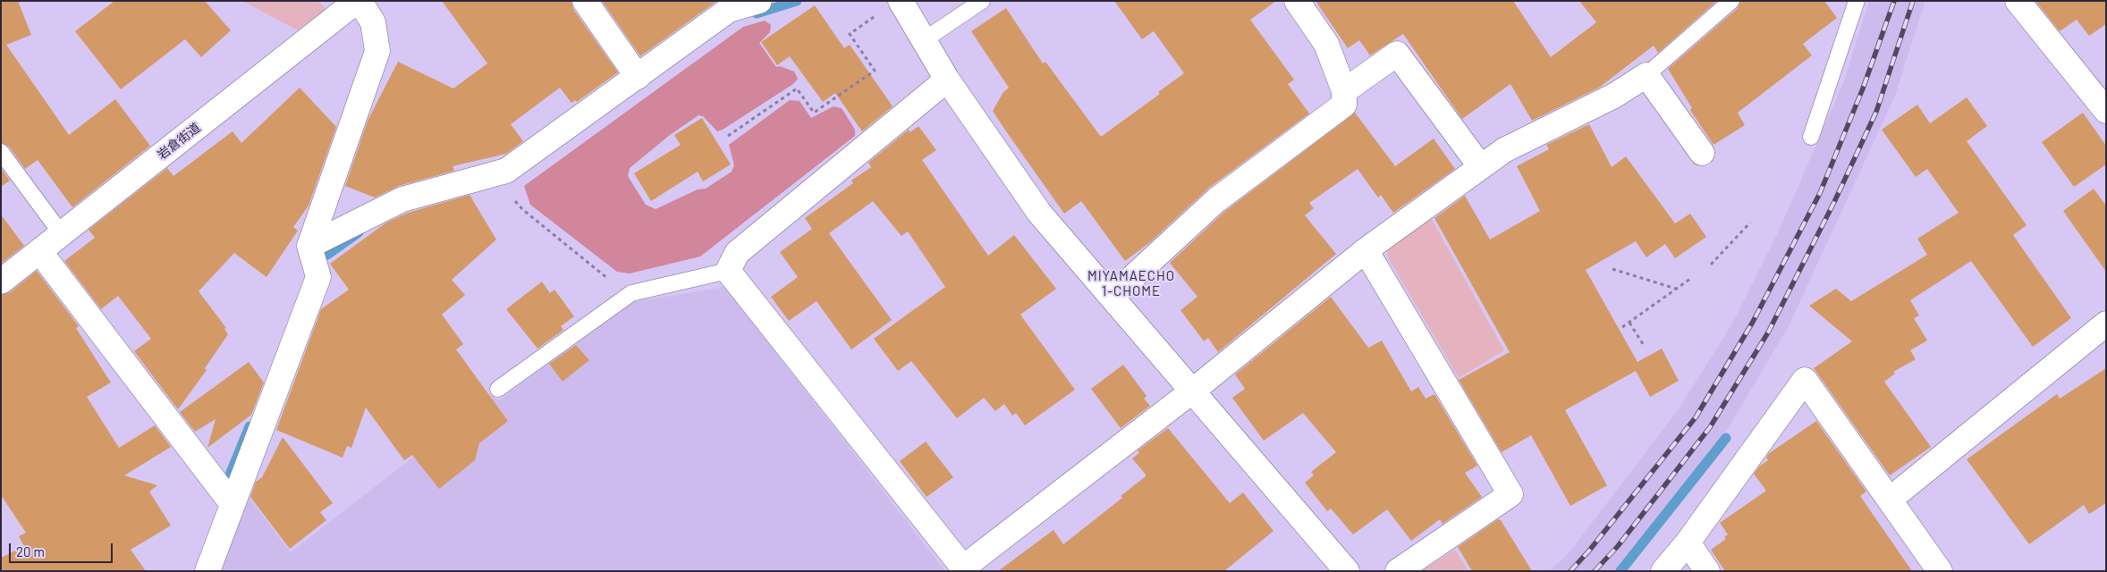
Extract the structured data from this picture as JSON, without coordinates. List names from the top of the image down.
{
  "streets": {
    "street": ["岩倉街道"]
  },
  "districts": ["MIYAMAECHO 1-CHOME"],
  "scale_bar": "20 m"
}
